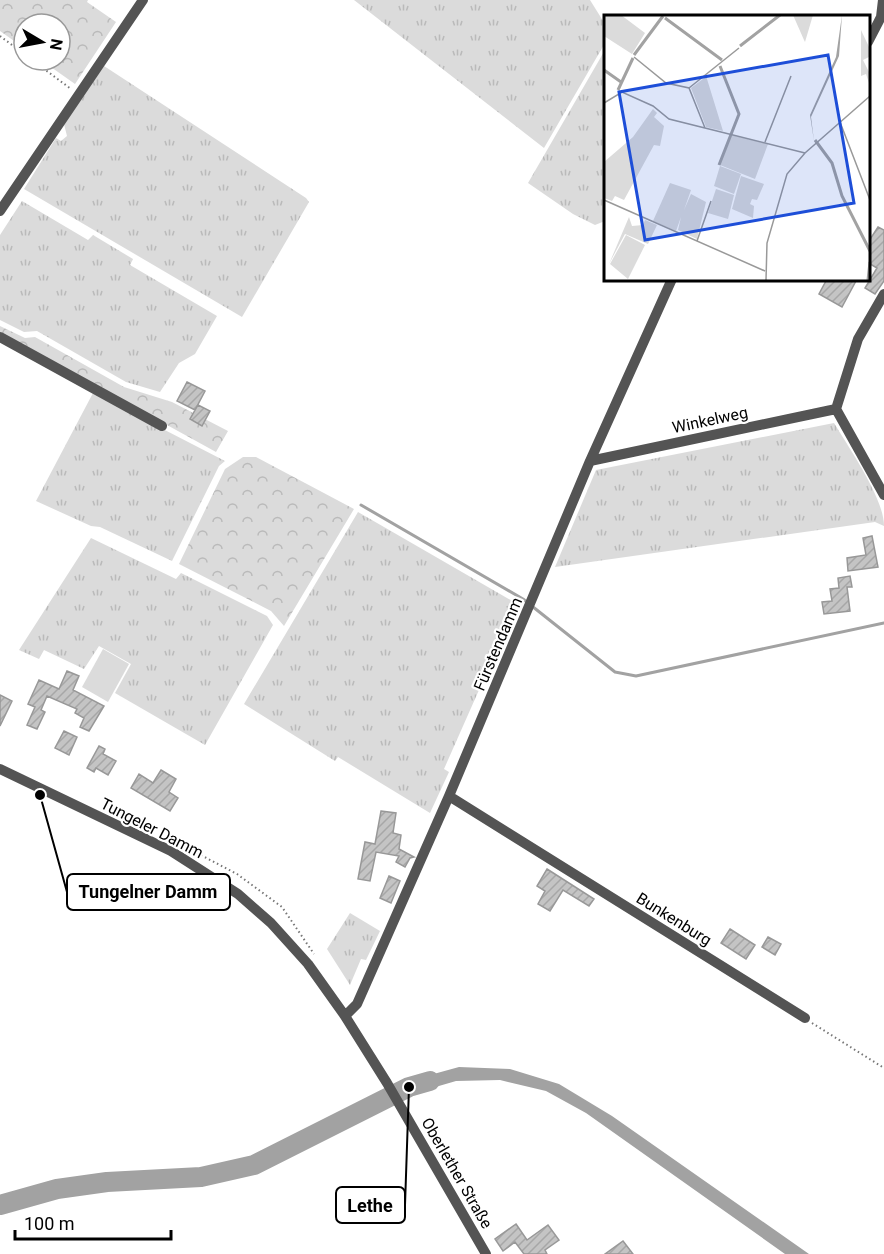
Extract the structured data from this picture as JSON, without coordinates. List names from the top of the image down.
{
  "streets": {
    "street": [
      "Winkelweg",
      "Fürstendamm",
      "Tungeler Damm",
      "Bunkenburg",
      "Oberlether Straße"
    ]
  },
  "crossings": [
    ["Winkelweg", "Fürstendamm"],
    ["Fürstendamm", "Tungeler Damm"],
    ["Fürstendamm", "Bunkenburg"],
    ["Tungeler Damm", "Oberlether Straße"]
  ],
  "places": ["Tungelner Damm", "Lethe"],
  "scale_bar": "100 m",
  "north": "right"
}
